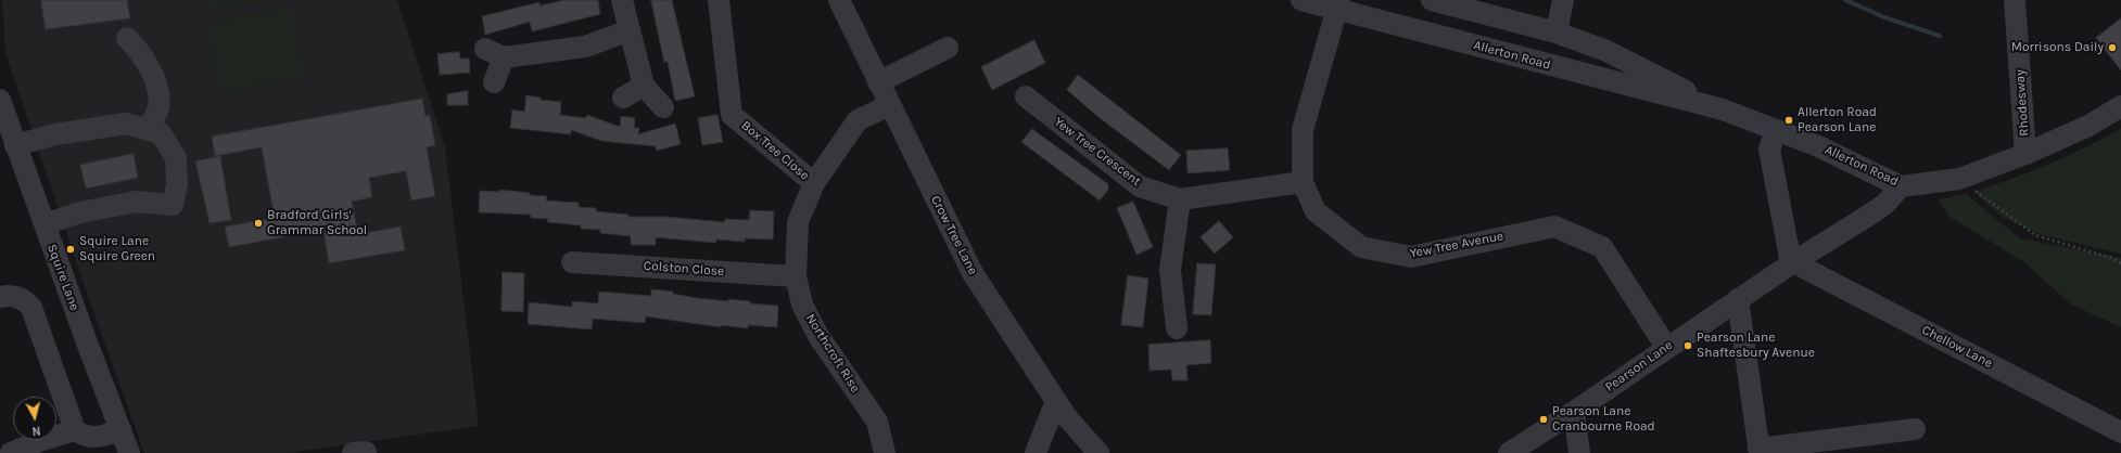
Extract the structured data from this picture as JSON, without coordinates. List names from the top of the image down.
{
  "streets": {
    "street": [
      "Allerton Road",
      "Rhodesway",
      "Box Tree Close",
      "Yew Tree Crescent",
      "Crow Tree Lane",
      "Yew Tree Avenue",
      "Colston Close",
      "Squire Lane",
      "Chellow Lane",
      "Northcroft Rise",
      "Pearson Lane"
    ]
  },
  "crossings": [
    ["Allerton Road", "Rhodesway"],
    ["Allerton Road", "Yew Tree Avenue"],
    ["Allerton Road", "Pearson Lane"],
    ["Box Tree Close", "Northcroft Rise"],
    ["Yew Tree Crescent", "Yew Tree Avenue"],
    ["Crow Tree Lane", "Northcroft Rise"],
    ["Yew Tree Avenue", "Pearson Lane"],
    ["Colston Close", "Northcroft Rise"],
    ["Chellow Lane", "Pearson Lane"]
  ],
  "places": [
    "Morrisons Daily",
    "Allerton Road Pearson Lane",
    "Bradford Girls' Grammar School",
    "Squire Lane Squire Green",
    "Pearson Lane Shaftesbury Avenue",
    "Pearson Lane Cranbourne Road"
  ],
  "north": "bottom"
}
